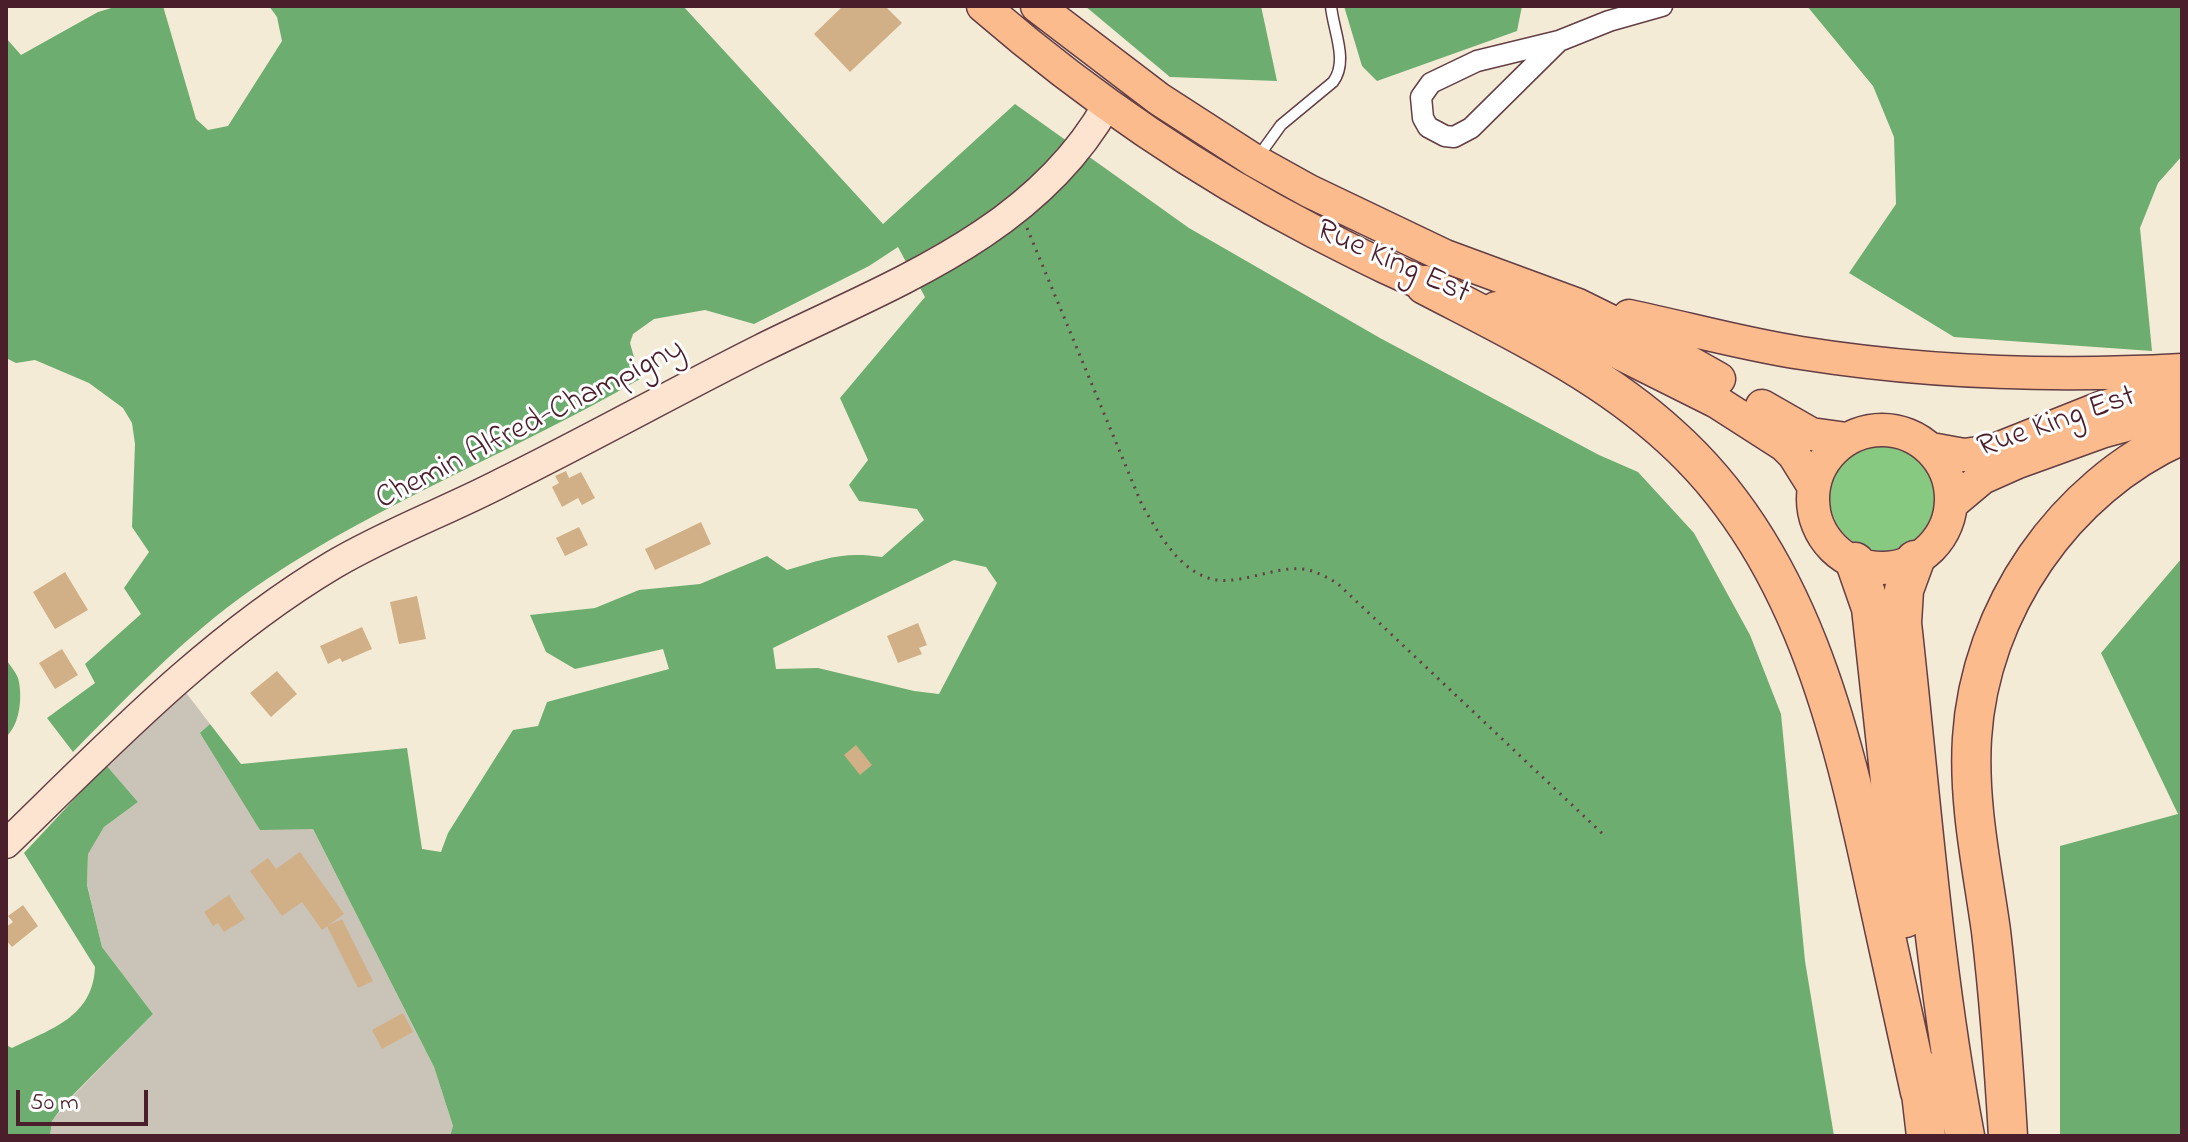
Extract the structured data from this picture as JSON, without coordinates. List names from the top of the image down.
{
  "streets": {
    "main road": ["Rue King Est"],
    "street": ["Chemin Alfred-Champigny"]
  },
  "crossings": [
    ["Rue King Est", "Chemin Alfred-Champigny"]
  ],
  "scale_bar": "50 m"
}
